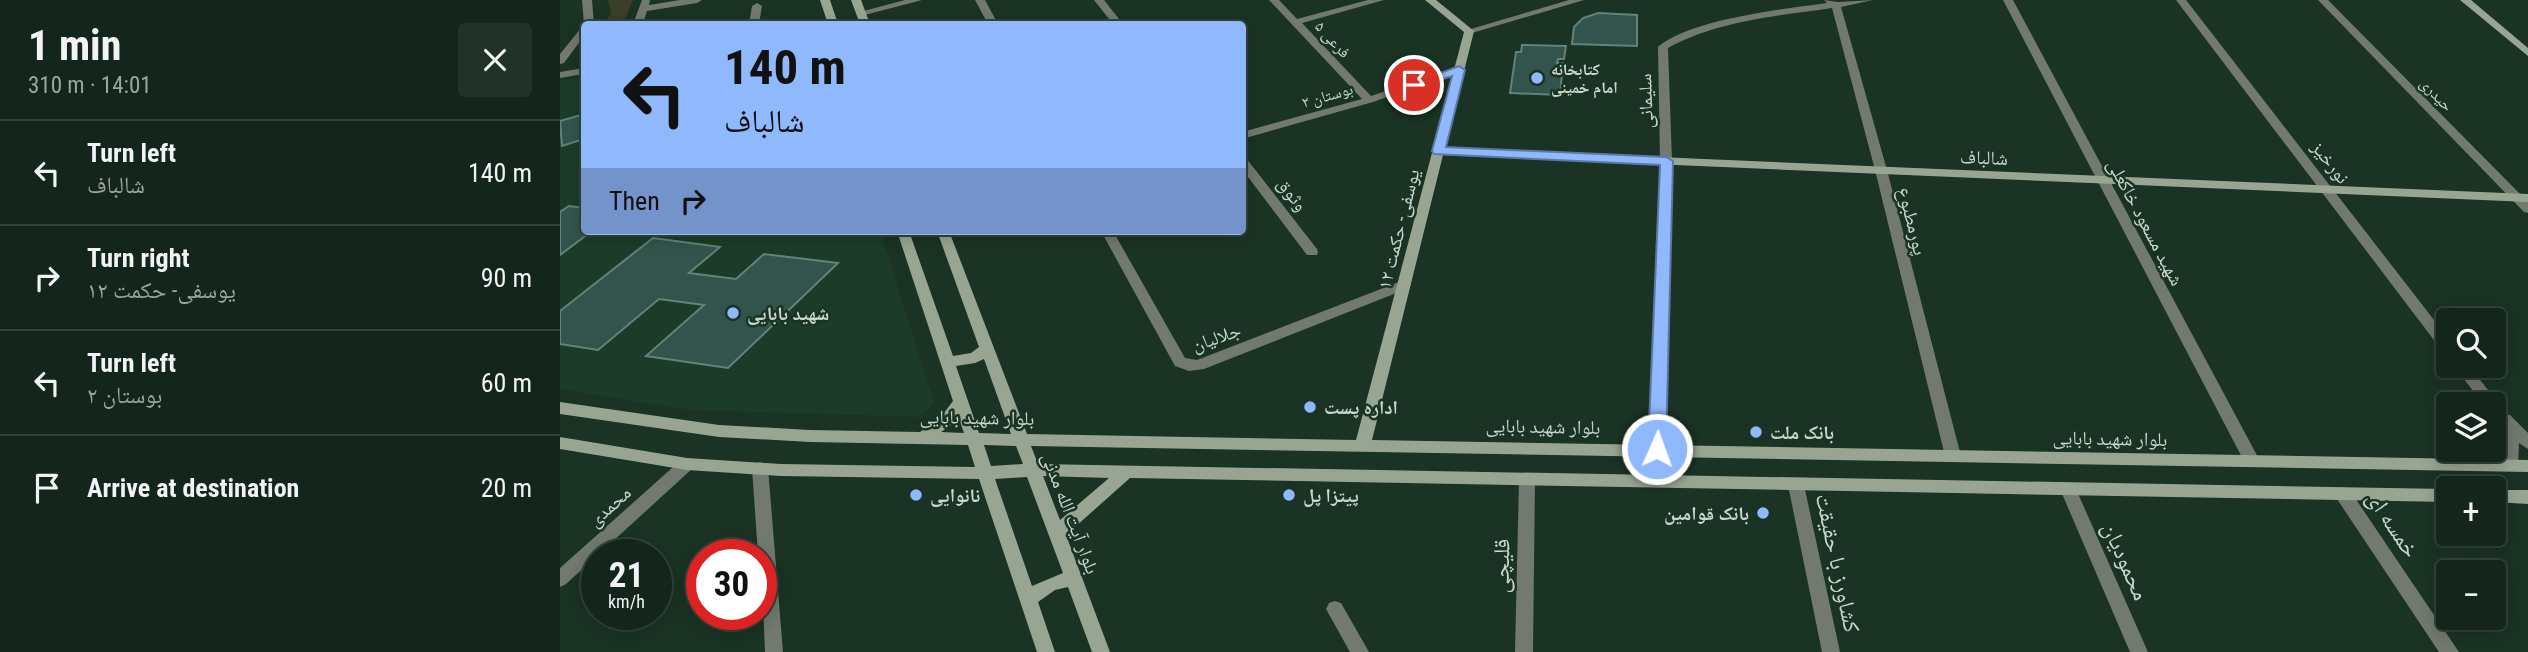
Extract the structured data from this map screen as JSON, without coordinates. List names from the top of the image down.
{
  "streets": {
    "street": [
      "فرعی ۵",
      "حیدری",
      "بوستان ۲",
      "سلیمانی",
      "شالباف",
      "نورخیز",
      "وثوق",
      "پورمطبوع",
      "شهید مسعود خاکعلی",
      "یوسفی- حکمت ۱۲",
      "جلالیان",
      "بلوار شهید بابایی",
      "محمدی",
      "بلوار آیت الله مدنی",
      "خمسه ای",
      "محمودیان",
      "کشاورز با حقیقت",
      "قلیچی"
    ]
  },
  "crossings": [
    ["فرعی ۵", "بوستان ۲"],
    ["حیدری", "شالباف"],
    ["بوستان ۲", "یوسفی- حکمت ۱۲"],
    ["سلیمانی", "شالباف"],
    ["سلیمانی", "پورمطبوع"],
    ["سلیمانی", "بلوار شهید بابایی"],
    ["شالباف", "نورخیز"],
    ["شالباف", "پورمطبوع"],
    ["شالباف", "شهید مسعود خاکعلی"],
    ["شالباف", "یوسفی- حکمت ۱۲"],
    ["پورمطبوع", "بلوار شهید بابایی"],
    ["شهید مسعود خاکعلی", "بلوار شهید بابایی"],
    ["یوسفی- حکمت ۱۲", "جلالیان"],
    ["یوسفی- حکمت ۱۲", "بلوار شهید بابایی"],
    ["بلوار شهید بابایی", "بلوار آیت الله مدنی"]
  ],
  "places": [
    "کتابخانه امام خمینی",
    "شهید بابایی",
    "اداره پست",
    "بانک ملت",
    "نانوایی",
    "پیتزا پل",
    "بانک قوامین"
  ],
  "page": {
    "heading": ["1 min", "310 m · 14:01"],
    "turn": ["140 m", "شالباف"],
    "list": [
      {
        "name": "Turn left",
        "note": "شالباف",
        "value": "140 m"
      },
      {
        "name": "Turn right",
        "note": "یوسفی- حکمت ۱۲",
        "value": "90 m"
      },
      {
        "name": "Turn left",
        "note": "بوستان ۲",
        "value": "60 m"
      },
      {
        "name": "Arrive at destination",
        "value": "20 m"
      }
    ],
    "then": "Then",
    "map_buttons": ["+", "−"],
    "speed": "21 km/h",
    "limit": "30"
  }
}
